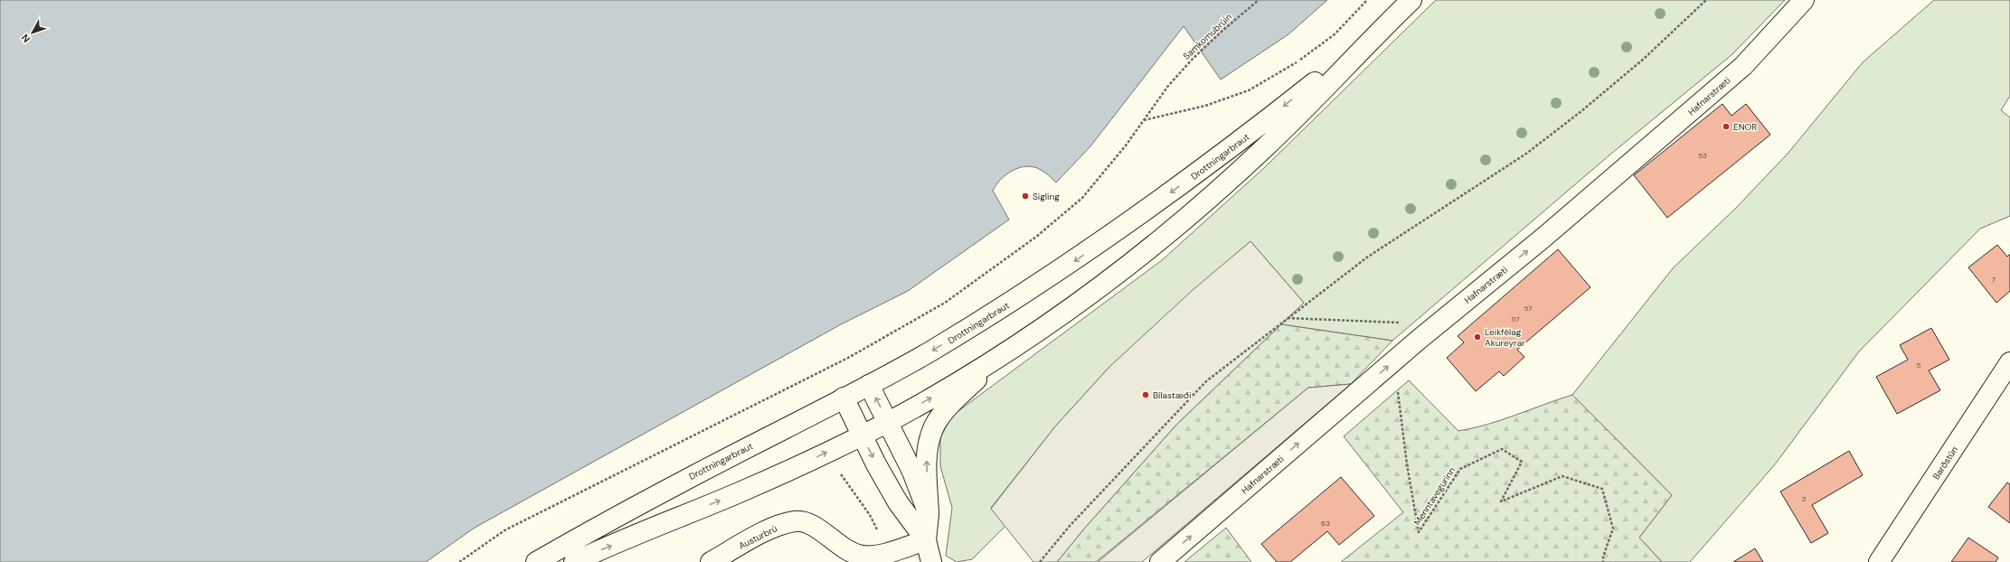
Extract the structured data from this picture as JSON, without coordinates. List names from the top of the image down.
{
  "streets": {
    "main road": [
      "Hafnarstræti",
      "Drottningarbraut",
      "Barðstún",
      "Austurbrú"
    ],
    "path": ["Samkomubrúin", "Menntavegurinn"]
  },
  "crossings": [
    ["Hafnarstræti", "Menntavegurinn"]
  ],
  "one_way": ["Hafnarstræti"],
  "places": [
    "ENOR",
    "Sigling",
    "Leikfélag Akureyrar",
    "Bílastæði"
  ],
  "house_numbers": [
    "53",
    "7",
    "57",
    "57",
    "5",
    "3",
    "63"
  ],
  "north": "bottom left"
}
